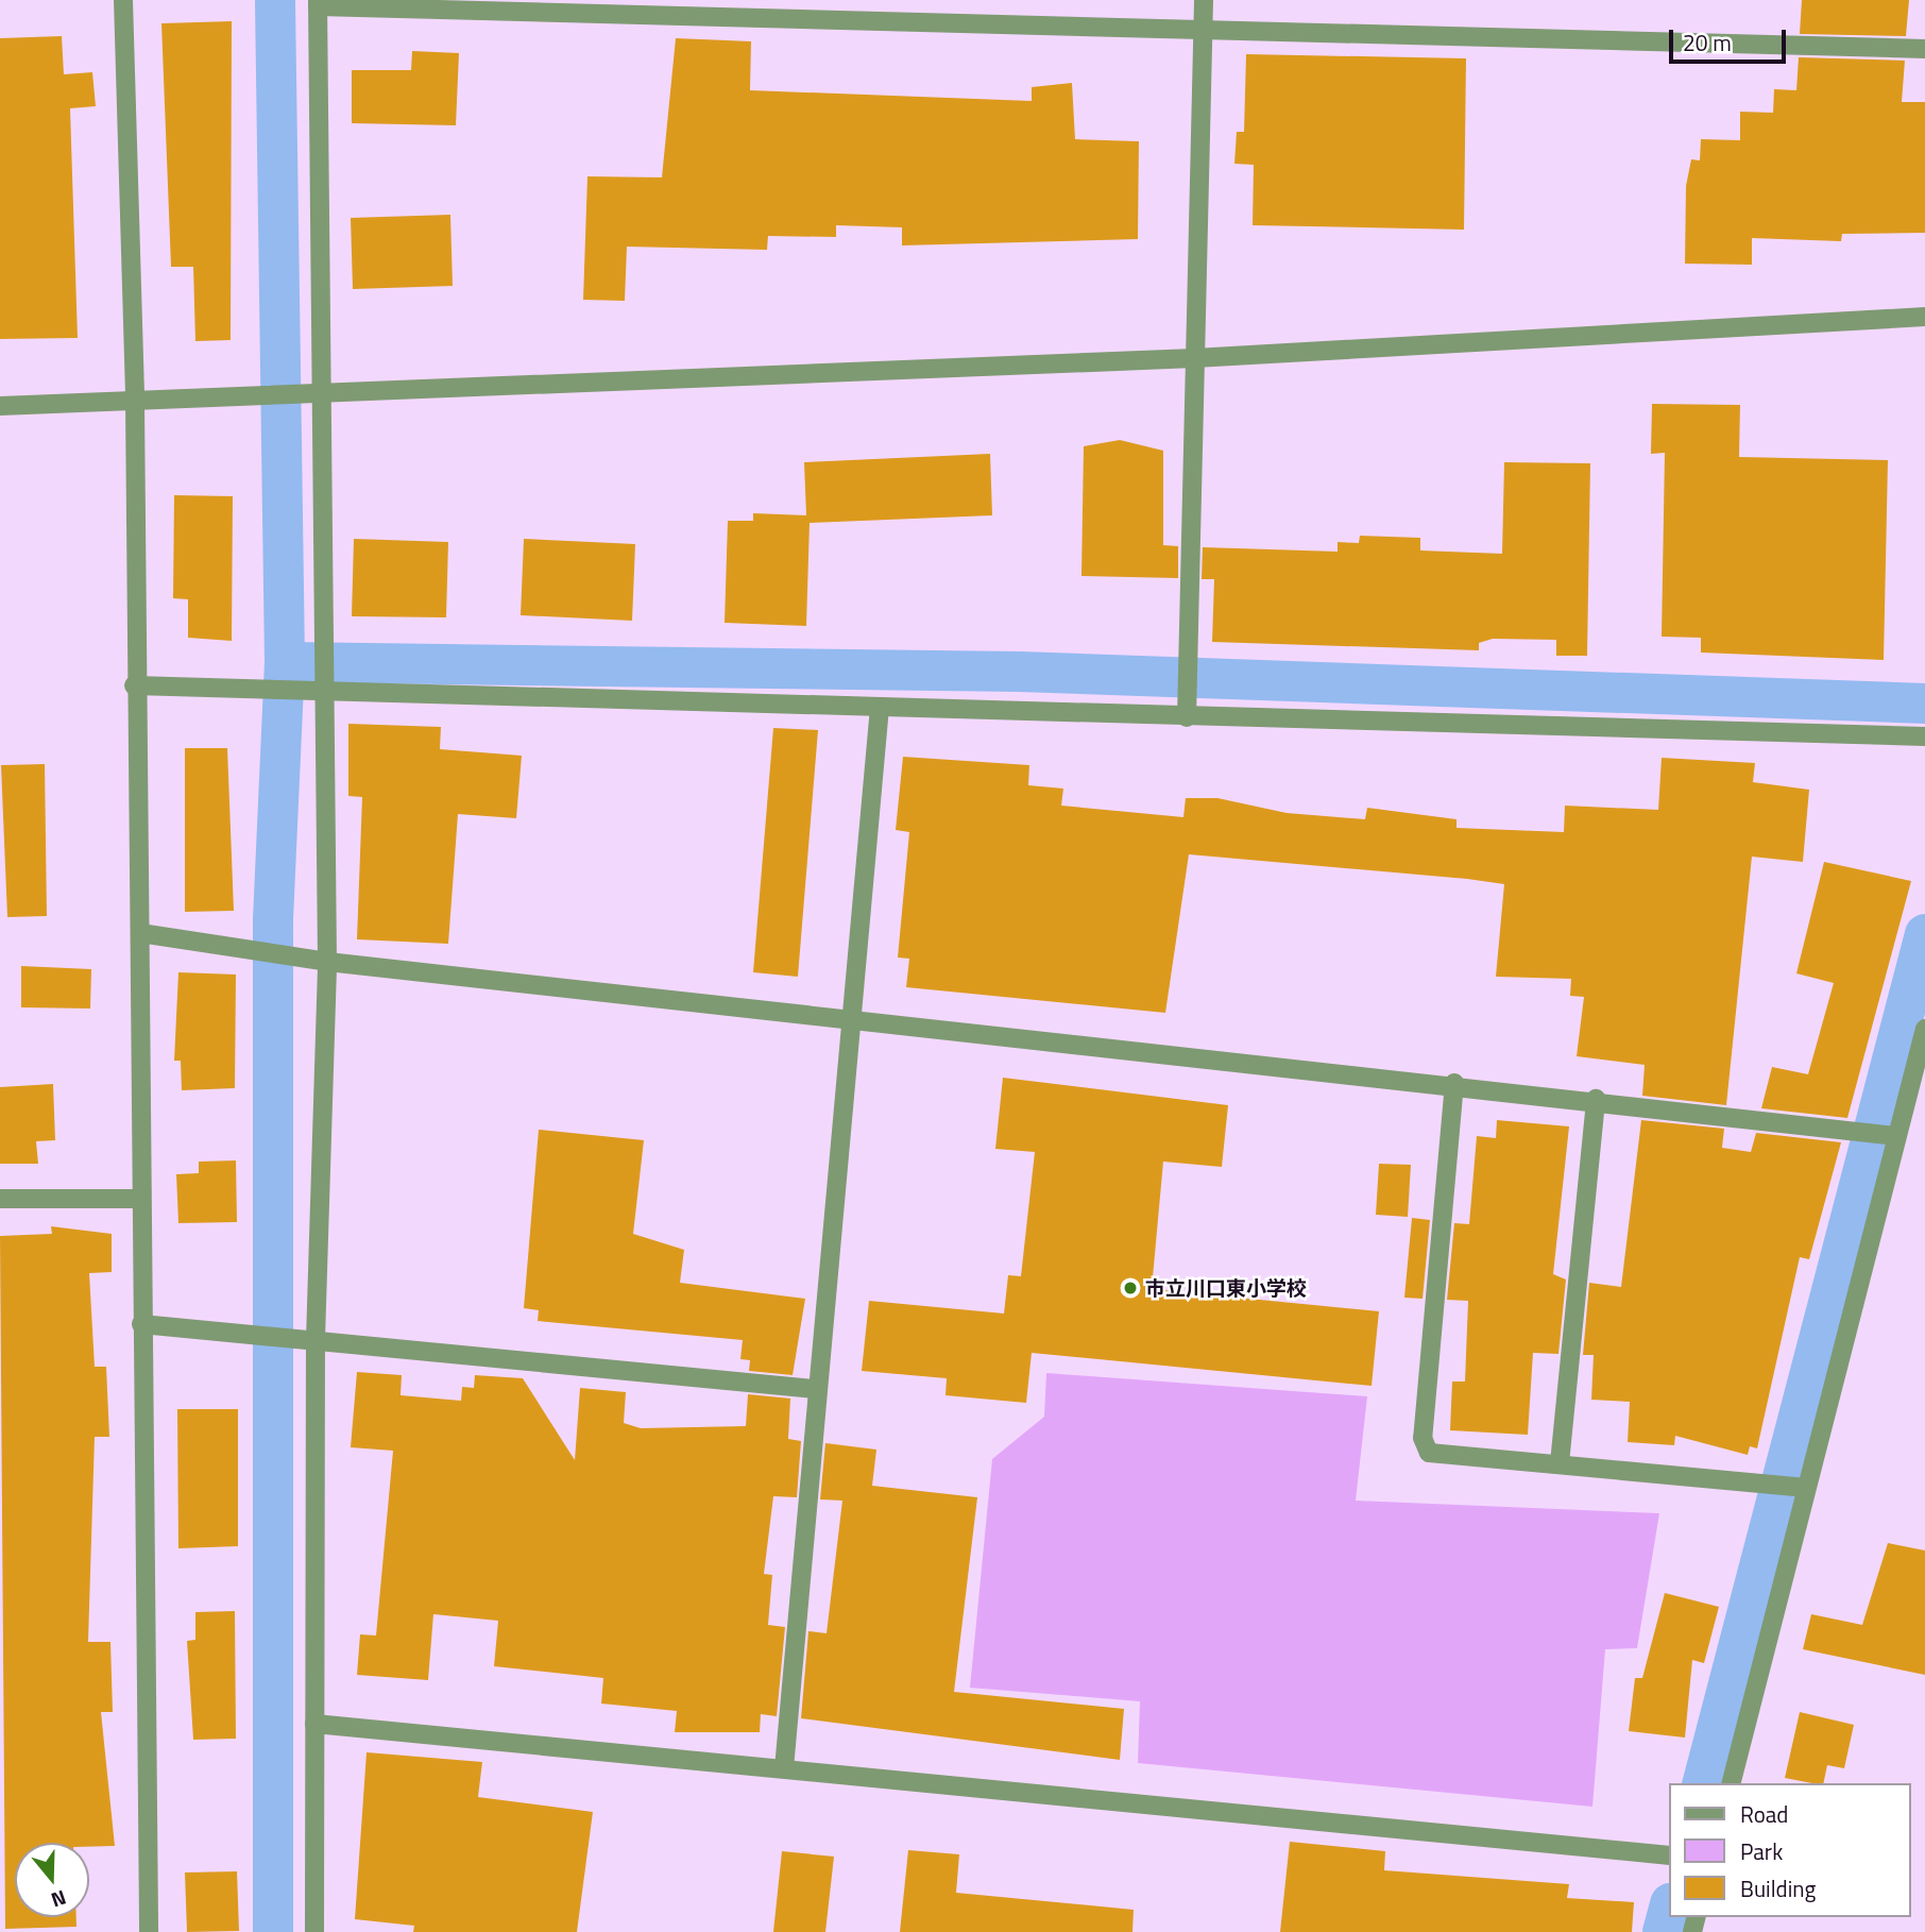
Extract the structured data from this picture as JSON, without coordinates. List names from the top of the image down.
{
  "places": ["市立川口東小学校"],
  "legend": ["Road", "Park", "Building"],
  "scale_bar": "20 m",
  "north": "bottom"
}
